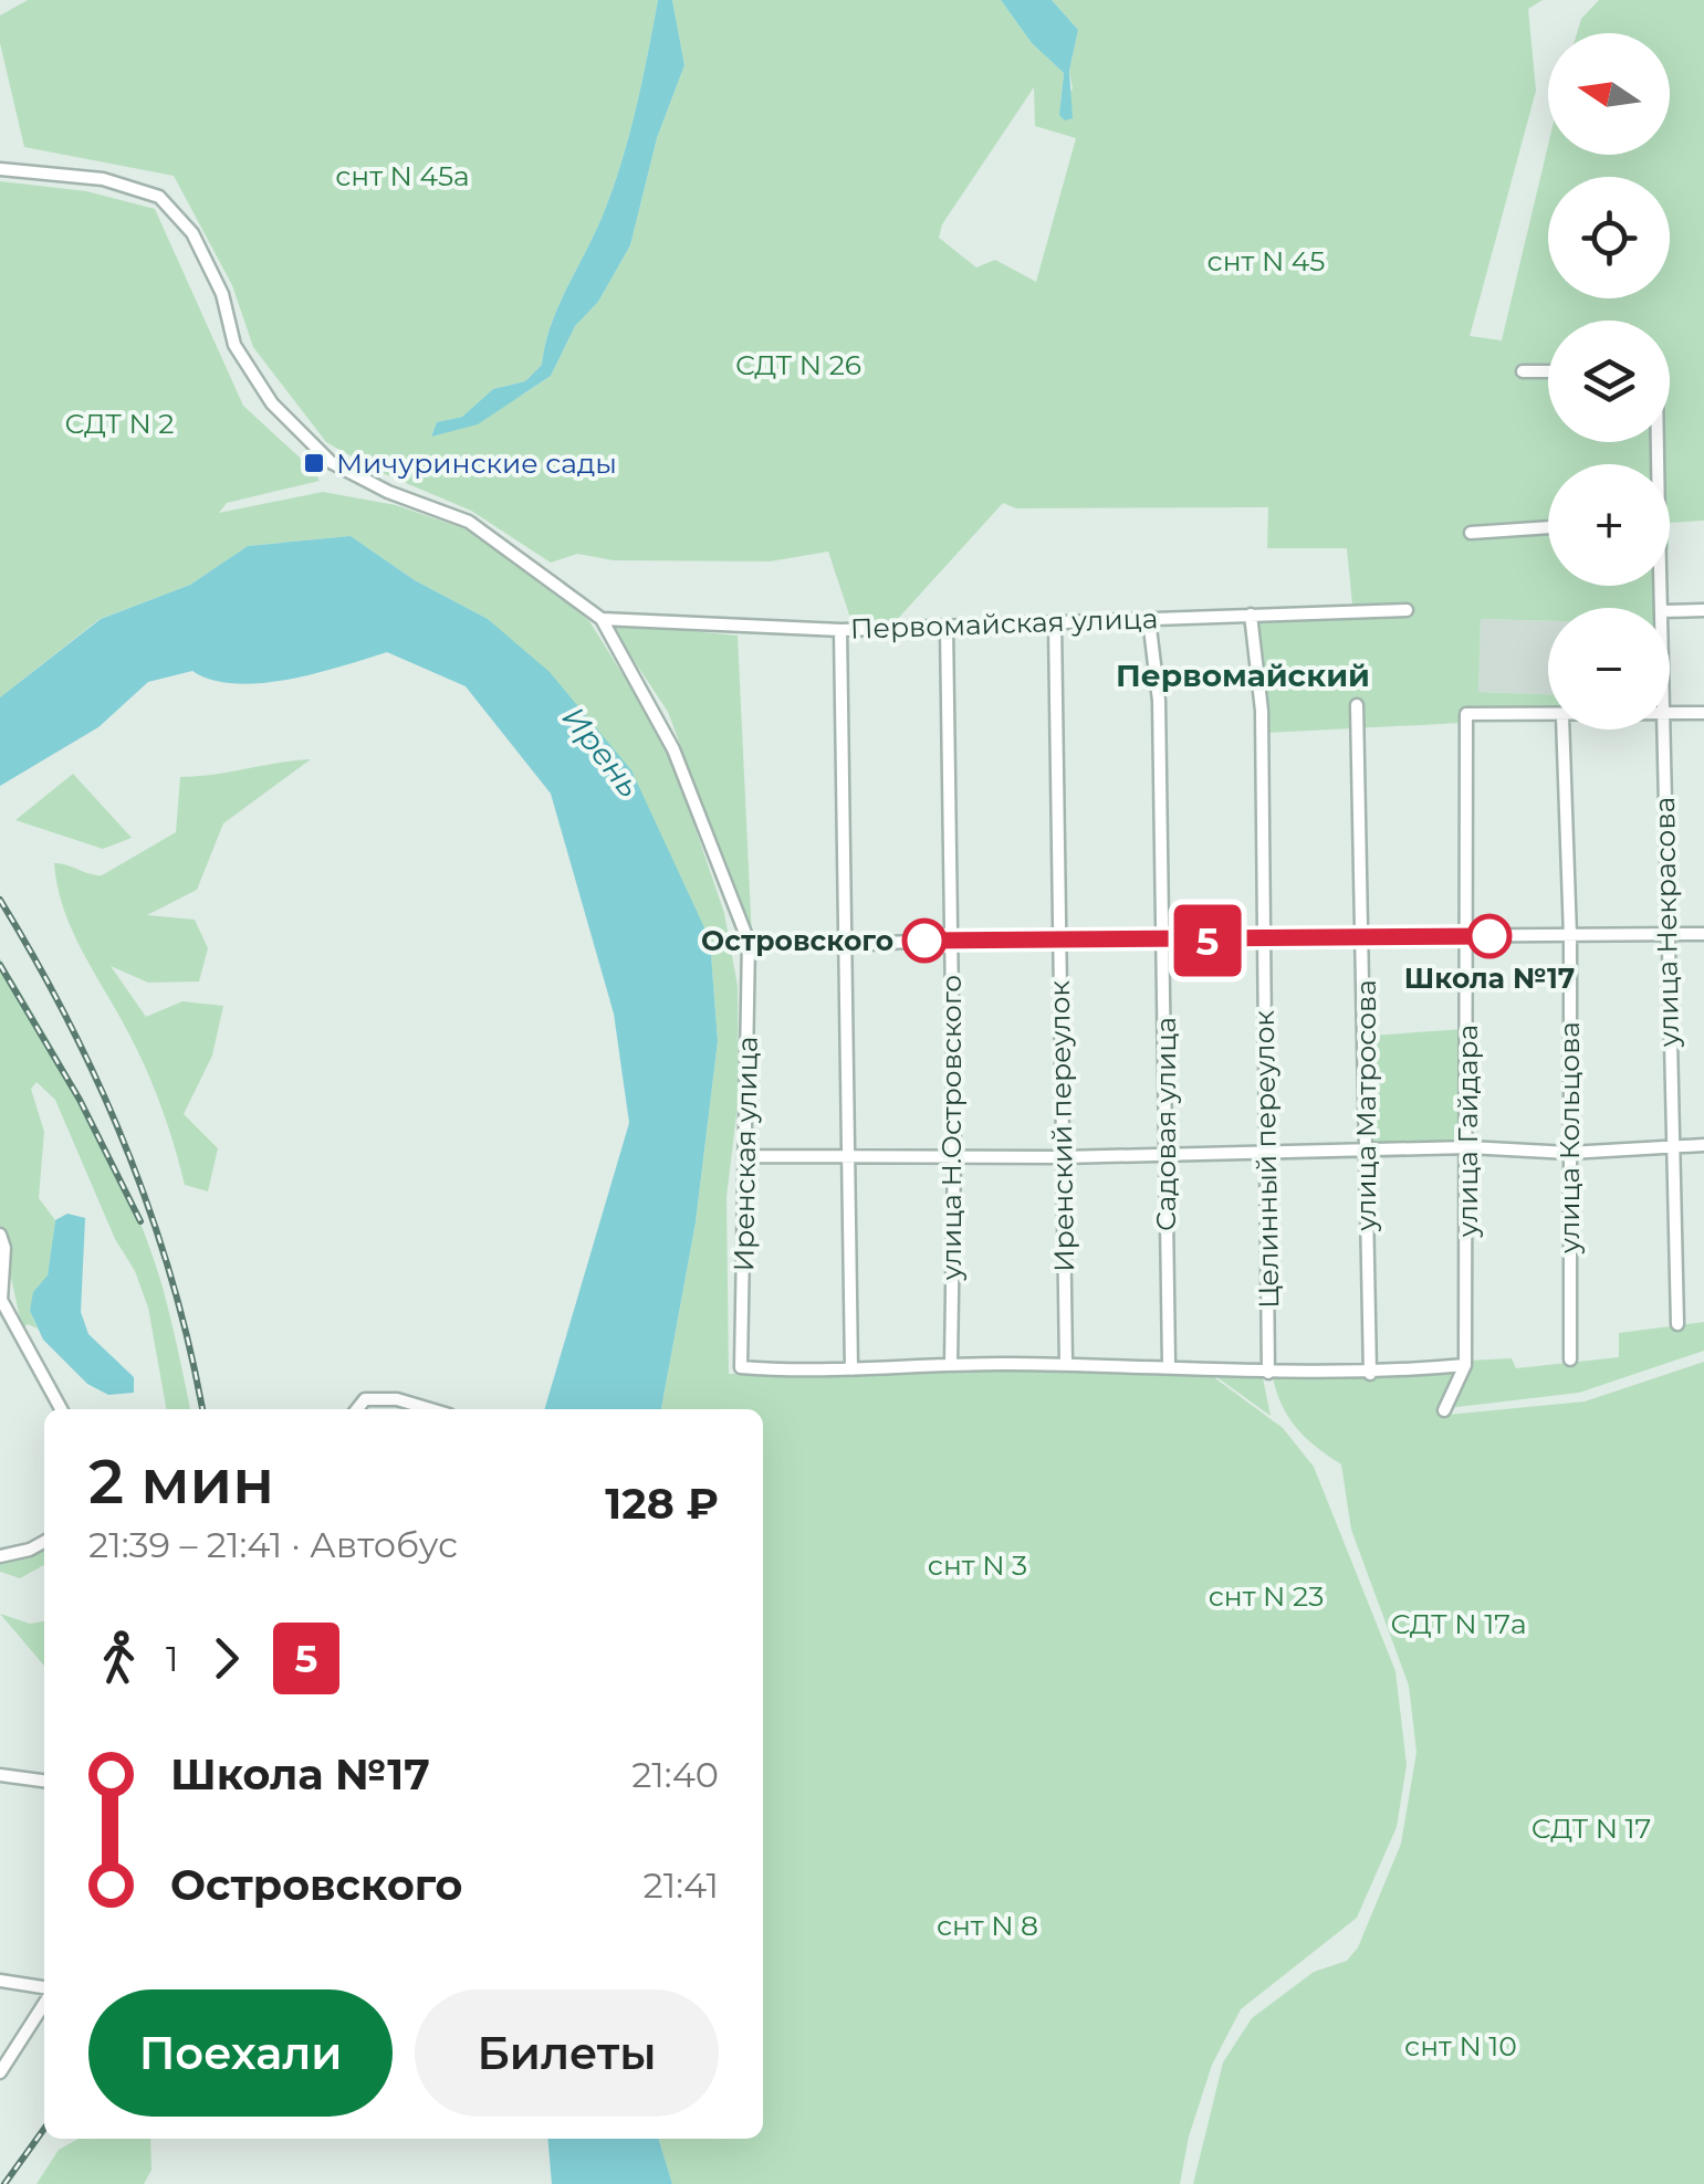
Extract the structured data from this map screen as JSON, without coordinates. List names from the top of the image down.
{
  "streets": {
    "street": [
      "Первомайская улица",
      "улица Некрасова",
      "улица Матросова",
      "Садовая улица",
      "Иренский переулок",
      "улица Н.Островского",
      "улица Гайдара",
      "улица Кольцова",
      "Иренская улица",
      "Целинный переулок"
    ]
  },
  "crossings": [
    ["Первомайская улица", "Садовая улица"],
    ["Первомайская улица", "Иренский переулок"],
    ["Первомайская улица", "улица Н.Островского"],
    ["Первомайская улица", "Целинный переулок"]
  ],
  "districts": ["Первомайский"],
  "water": ["Ирень"],
  "parks": [
    "снт N 45а",
    "снт N 45",
    "СДТ N 26",
    "СДТ N 2",
    "снт N 3",
    "снт N 23",
    "СДТ N 17а",
    "СДТ N 17",
    "снт N 8",
    "снт N 10"
  ],
  "places": {
    "transit": ["Мичуринские сады"],
    "other": ["Школа №17", "Островского"]
  },
  "lines": ["bus line 5"],
  "north": "left",
  "page": {
    "on_map": "5",
    "map_buttons": ["+", "−"],
    "heading": ["2 мин", "21:39 – 21:41 · Автобус", "128 ₽"],
    "legs": ["1", "5"],
    "list": [
      {
        "name": "Школа №17",
        "value": "21:40"
      },
      {
        "name": "Островского",
        "value": "21:41"
      }
    ],
    "buttons": ["Поехали", "Билеты"]
  }
}
